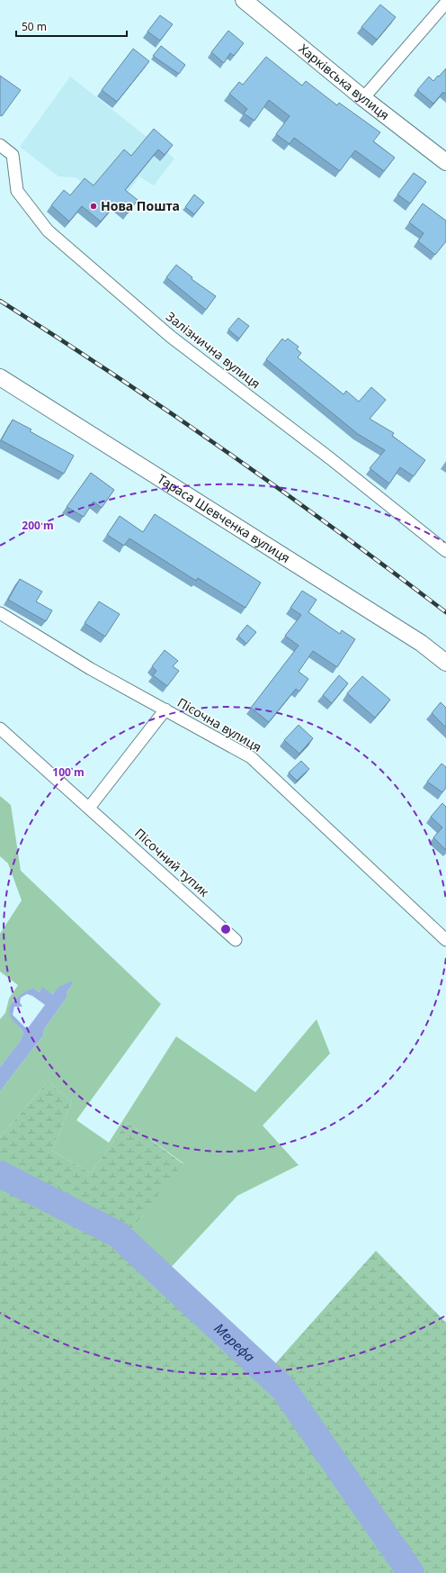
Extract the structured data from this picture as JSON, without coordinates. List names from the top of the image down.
{
  "streets": {
    "street": [
      "Харківська вулиця",
      "Залізнична вулиця",
      "Тараса Шевченка вулиця",
      "Пісочна вулиця",
      "Пісочний тупик"
    ]
  },
  "water": ["Мерефа"],
  "places": ["Нова Пошта"],
  "scale_bar": "50 m",
  "rings": ["200 m", "100 m"]
}
